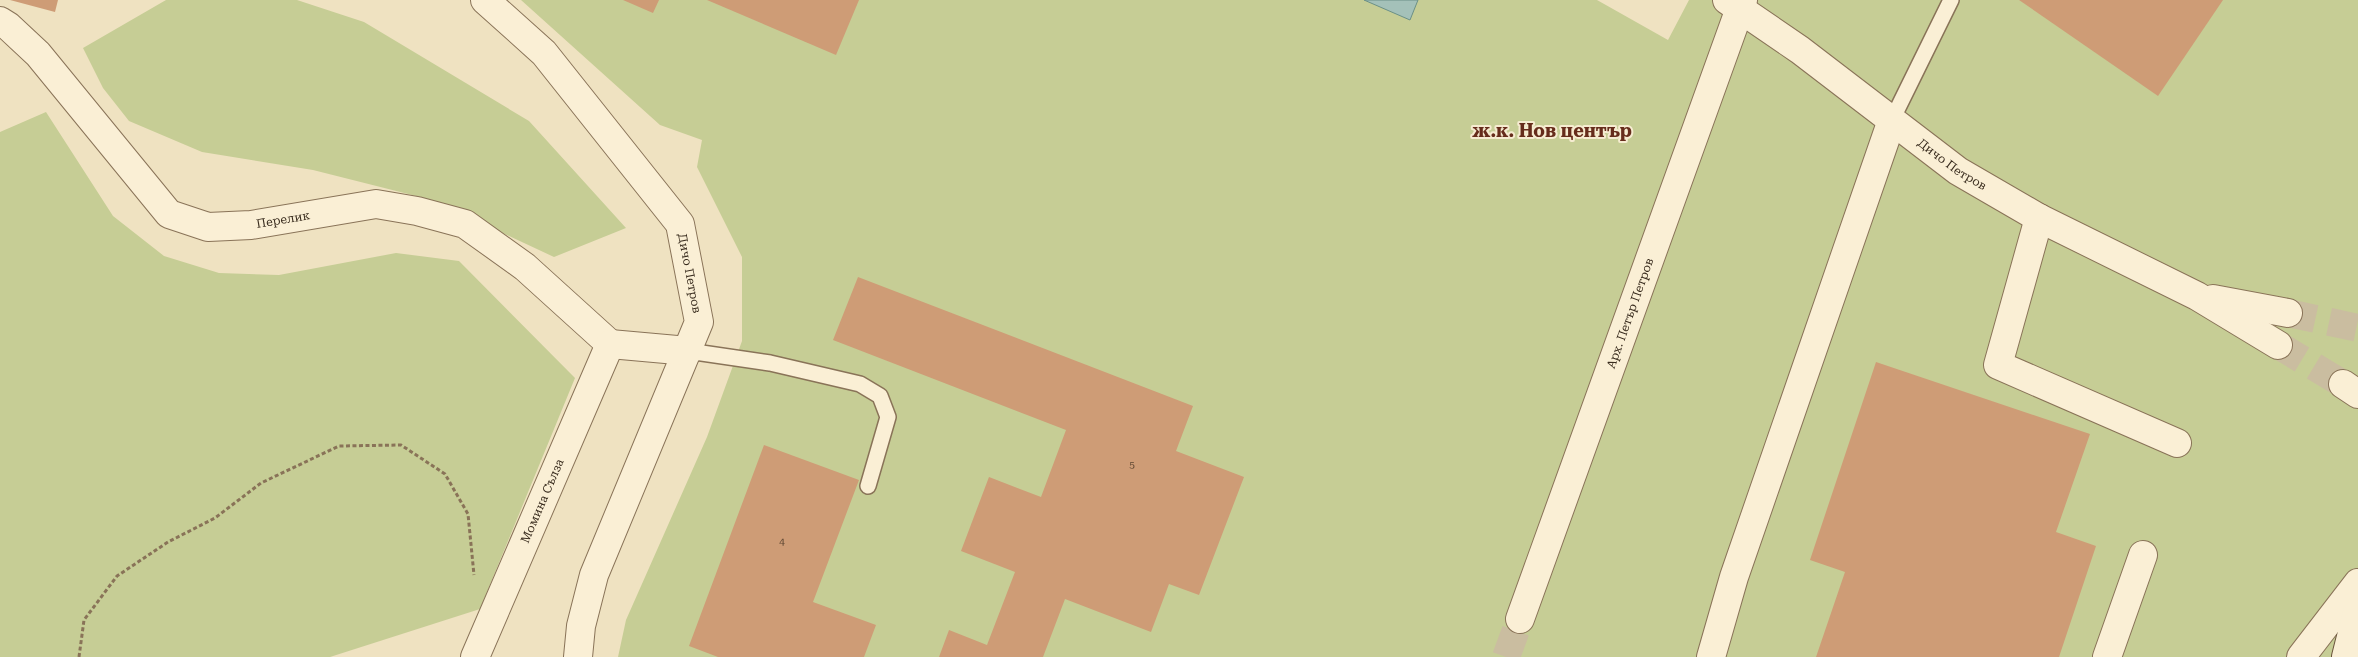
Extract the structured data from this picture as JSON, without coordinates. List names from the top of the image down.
{
  "streets": {
    "street": [
      "Дичо Петров",
      "Перелик",
      "Арх. Петър Петров",
      "Момина Сълза"
    ]
  },
  "crossings": [
    ["Дичо Петров", "Арх. Петър Петров"],
    ["Перелик", "Момина Сълза"]
  ],
  "districts": ["ж.к. Нов център"],
  "house_numbers": ["5", "4"]
}
